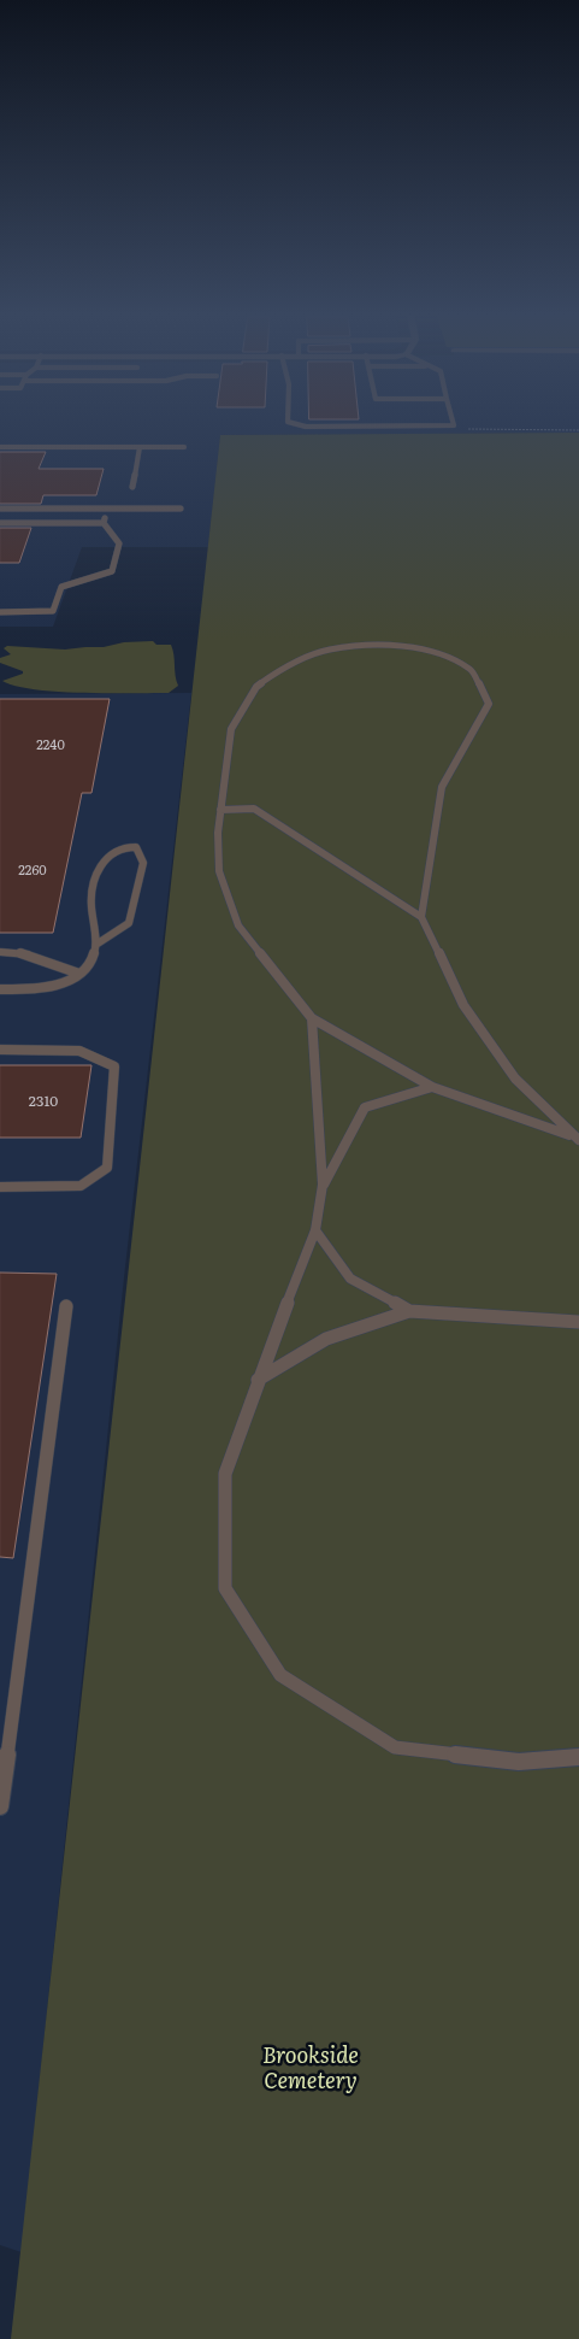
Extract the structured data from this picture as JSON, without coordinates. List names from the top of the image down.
{
  "parks": ["Brookside Cemetery"],
  "house_numbers": ["2240", "2260", "2310"]
}
